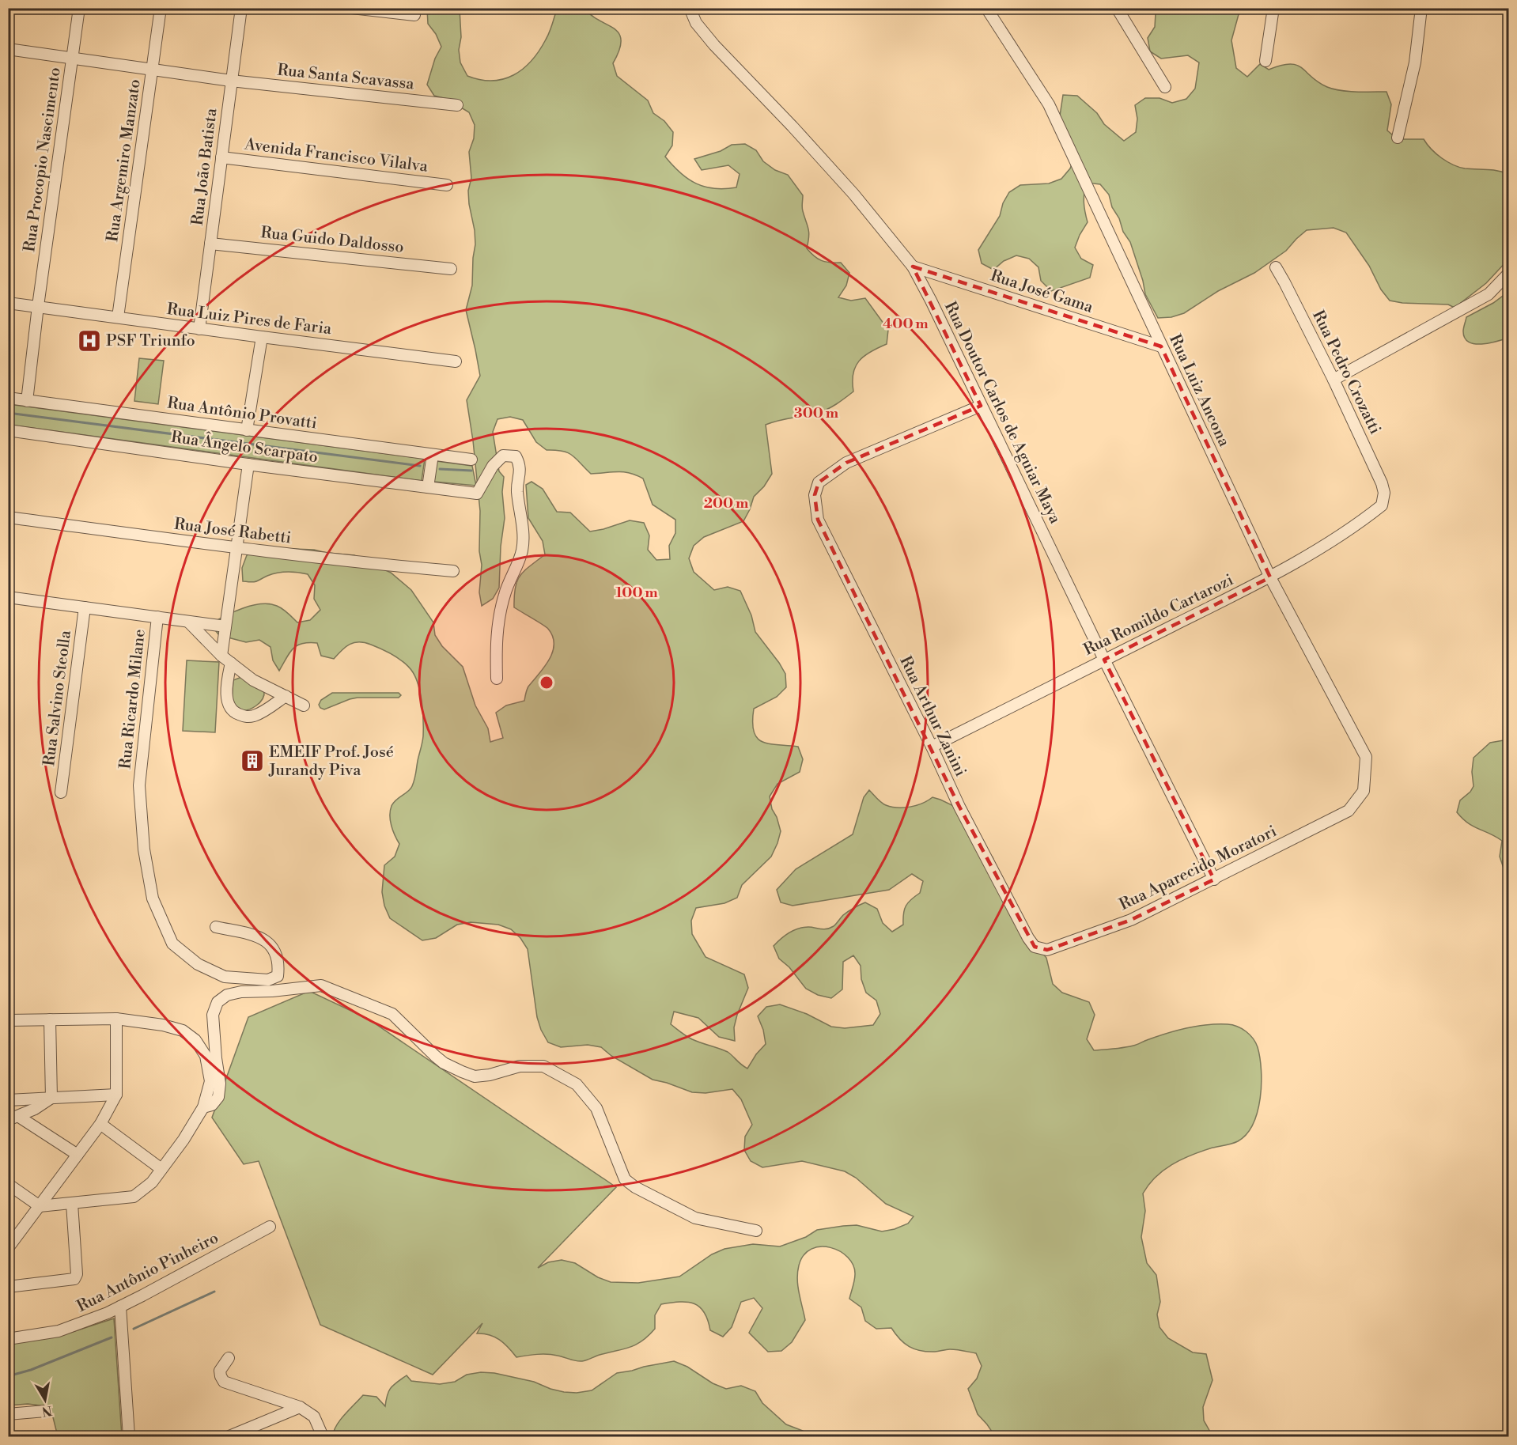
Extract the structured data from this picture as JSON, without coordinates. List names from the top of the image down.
{
  "streets": {
    "street": [
      "Rua Santa Scavassa",
      "Avenida Francisco Vilalva",
      "Rua Procopio Nascimento",
      "Rua Argemiro Manzato",
      "Rua João Batista",
      "Rua Guido Daldosso",
      "Rua José Gama",
      "Rua Luiz Pires de Faria",
      "Rua Pedro Crozatti",
      "Rua Luiz Ancona",
      "Rua Doutor Carlos de Aguiar Maya",
      "Rua Antônio Provatti",
      "Rua Ângelo Scarpato",
      "Rua José Rabetti",
      "Rua Romildo Cartarozi",
      "Rua Salvino Steolla",
      "Rua Ricardo Milane",
      "Rua Arthur Zanini",
      "Rua Aparecido Moratori",
      "Rua Antônio Pinheiro"
    ]
  },
  "crossings": [
    ["Rua Santa Scavassa", "Rua Procopio Nascimento"],
    ["Rua Santa Scavassa", "Rua Argemiro Manzato"],
    ["Rua Santa Scavassa", "Rua João Batista"],
    ["Avenida Francisco Vilalva", "Rua João Batista"],
    ["Rua Procopio Nascimento", "Rua Luiz Pires de Faria"],
    ["Rua Procopio Nascimento", "Rua Antônio Provatti"],
    ["Rua Argemiro Manzato", "Rua Luiz Pires de Faria"],
    ["Rua João Batista", "Rua Guido Daldosso"],
    ["Rua João Batista", "Rua Luiz Pires de Faria"],
    ["Rua José Gama", "Rua Luiz Ancona"],
    ["Rua José Gama", "Rua Doutor Carlos de Aguiar Maya"],
    ["Rua Pedro Crozatti", "Rua Romildo Cartarozi"],
    ["Rua Luiz Ancona", "Rua Romildo Cartarozi"],
    ["Rua Luiz Ancona", "Rua Aparecido Moratori"],
    ["Rua Doutor Carlos de Aguiar Maya", "Rua Romildo Cartarozi"],
    ["Rua Doutor Carlos de Aguiar Maya", "Rua Arthur Zanini"],
    ["Rua Doutor Carlos de Aguiar Maya", "Rua Aparecido Moratori"],
    ["Rua Romildo Cartarozi", "Rua Arthur Zanini"],
    ["Rua Arthur Zanini", "Rua Aparecido Moratori"]
  ],
  "places": {
    "hospital": ["PSF Triunfo"],
    "building": ["EMEIF Prof. José Jurandy Piva"]
  },
  "north": "bottom",
  "rings": [
    "400 m",
    "300 m",
    "200 m",
    "100 m"
  ]
}
